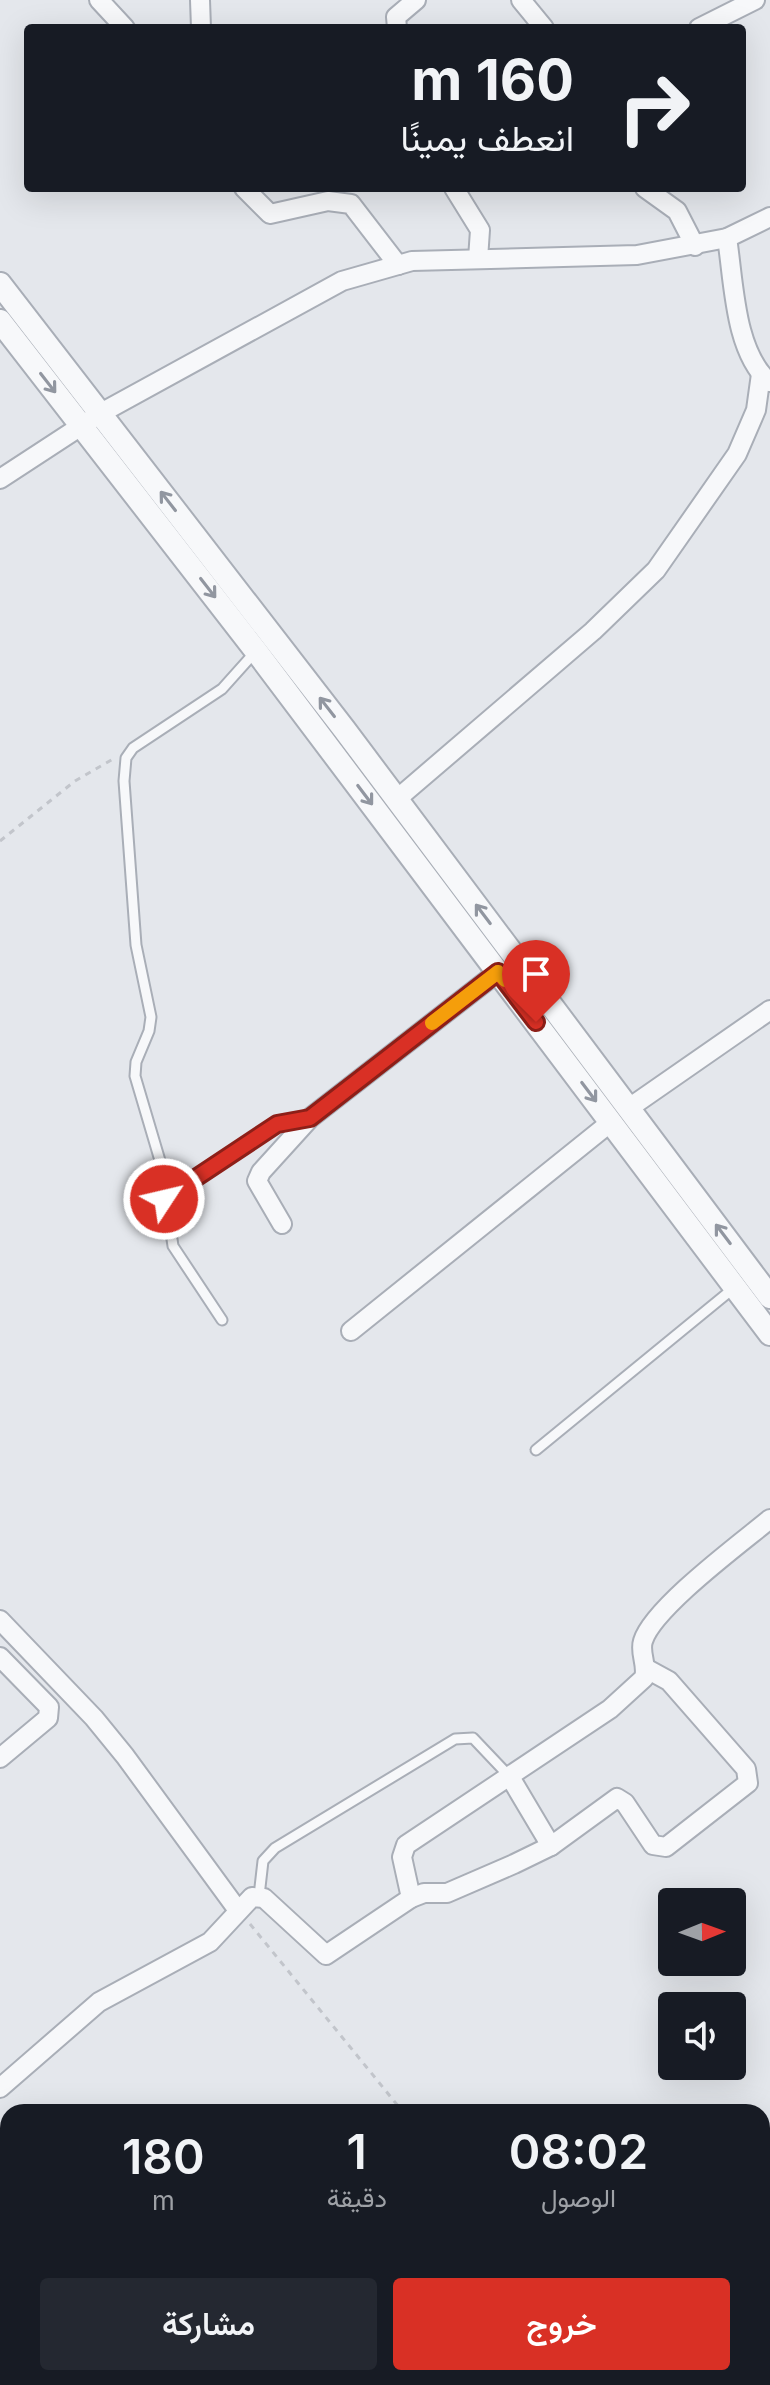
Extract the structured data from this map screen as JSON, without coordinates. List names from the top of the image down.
{
  "north": "right",
  "page": {
    "turn": ["160 m", "انعطف يمينًا"],
    "eta": [
      "08:02",
      "الوصول",
      "1",
      "دقيقة",
      "180",
      "m"
    ],
    "buttons": ["خروج", "مشاركة"]
  }
}
